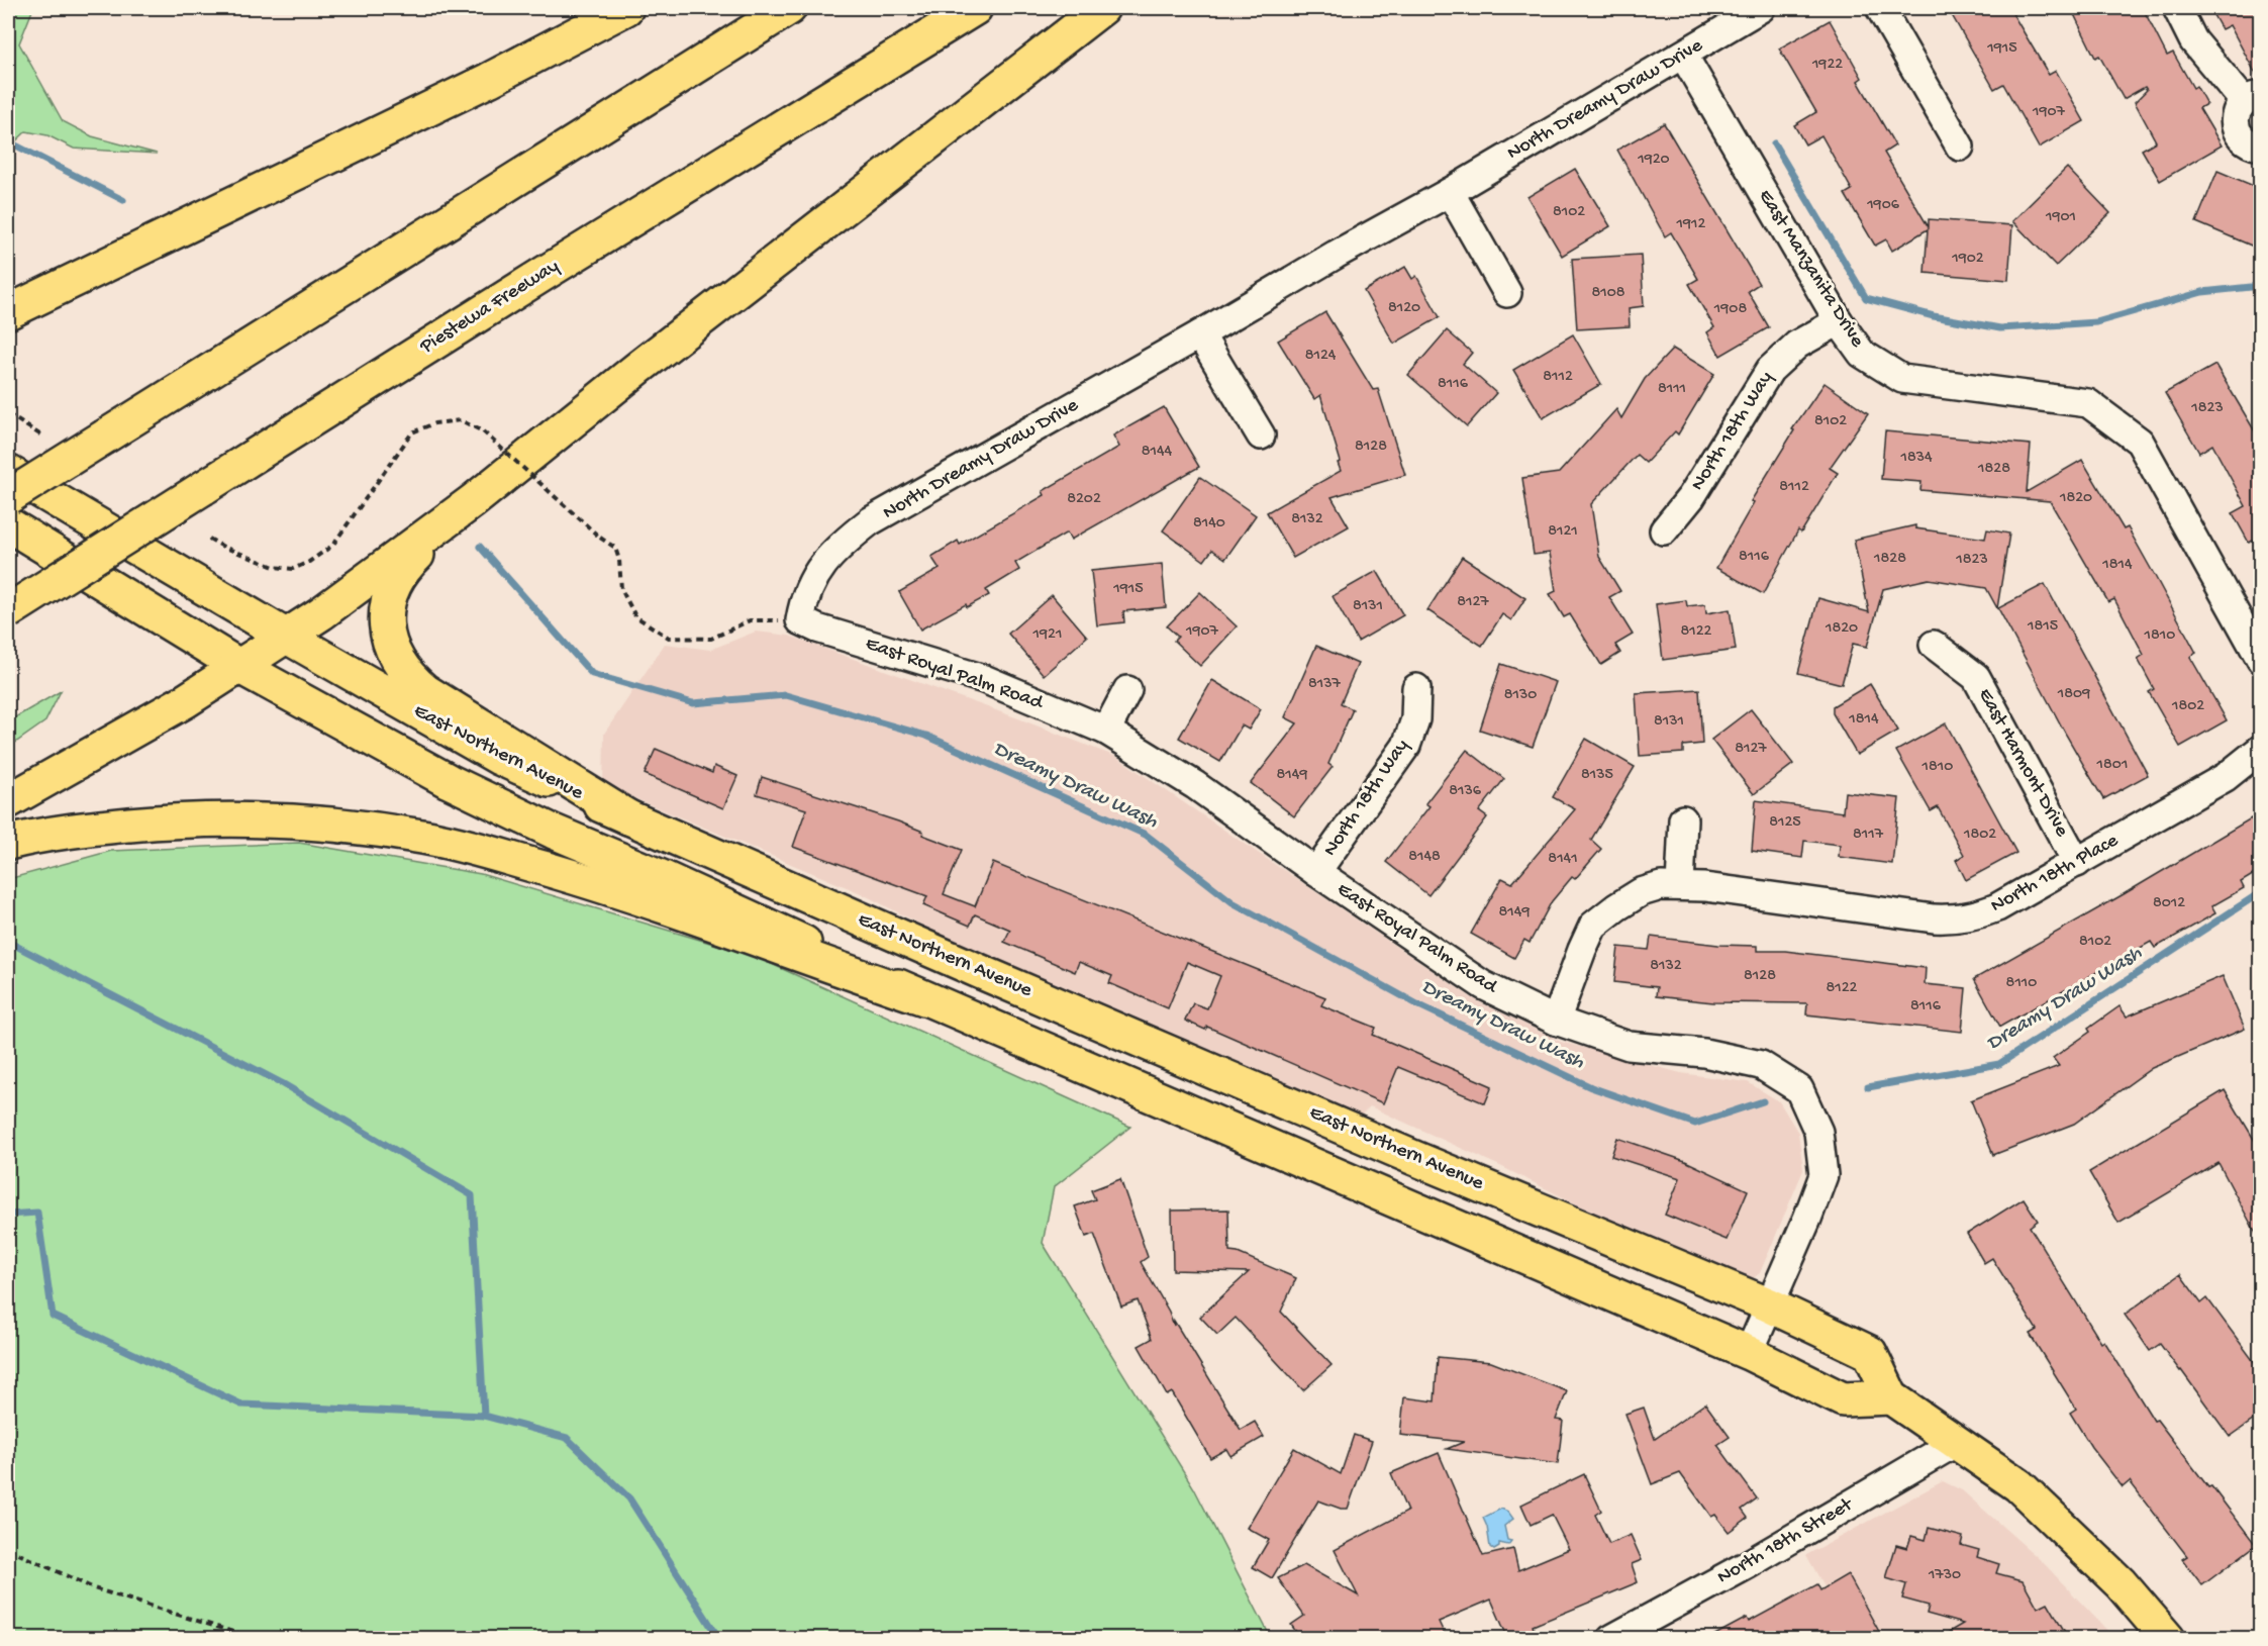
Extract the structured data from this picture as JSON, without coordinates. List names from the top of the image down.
{
  "streets": {
    "main road": ["Piestewa Freeway", "East Northern Avenue"],
    "street": [
      "North Dreamy Draw Drive",
      "East Manzanita Drive",
      "North 18th Way",
      "East Royal Palm Road",
      "East Harmont Drive",
      "North 18th Place",
      "North 18th Street"
    ]
  },
  "crossings": [
    ["North Dreamy Draw Drive", "East Manzanita Drive"],
    ["North Dreamy Draw Drive", "East Royal Palm Road"],
    ["East Manzanita Drive", "North 18th Way"],
    ["North 18th Way", "East Royal Palm Road"],
    ["East Royal Palm Road", "East Northern Avenue"],
    ["East Royal Palm Road", "North 18th Place"],
    ["East Harmont Drive", "North 18th Place"]
  ],
  "water": ["Dreamy Draw Wash"],
  "house_numbers": [
    "1915",
    "1922",
    "1907",
    "1920",
    "1906",
    "8102",
    "1901",
    "1912",
    "1902",
    "8108",
    "8120",
    "1908",
    "8124",
    "8112",
    "8116",
    "8111",
    "1823",
    "8102",
    "8128",
    "8144",
    "1834",
    "1828",
    "8112",
    "1820",
    "8202",
    "8132",
    "8140",
    "8121",
    "8116",
    "1828",
    "1823",
    "1814",
    "1915",
    "8127",
    "8131",
    "1815",
    "1820",
    "1907",
    "8122",
    "1921",
    "1810",
    "8137",
    "1809",
    "8130",
    "1802",
    "1814",
    "8131",
    "8127",
    "1801",
    "1810",
    "8149",
    "8135",
    "8136",
    "8125",
    "8117",
    "1802",
    "8148",
    "8141",
    "8012",
    "8149",
    "8102",
    "8132",
    "8128",
    "8110",
    "8122",
    "8116",
    "1730"
  ]
}
